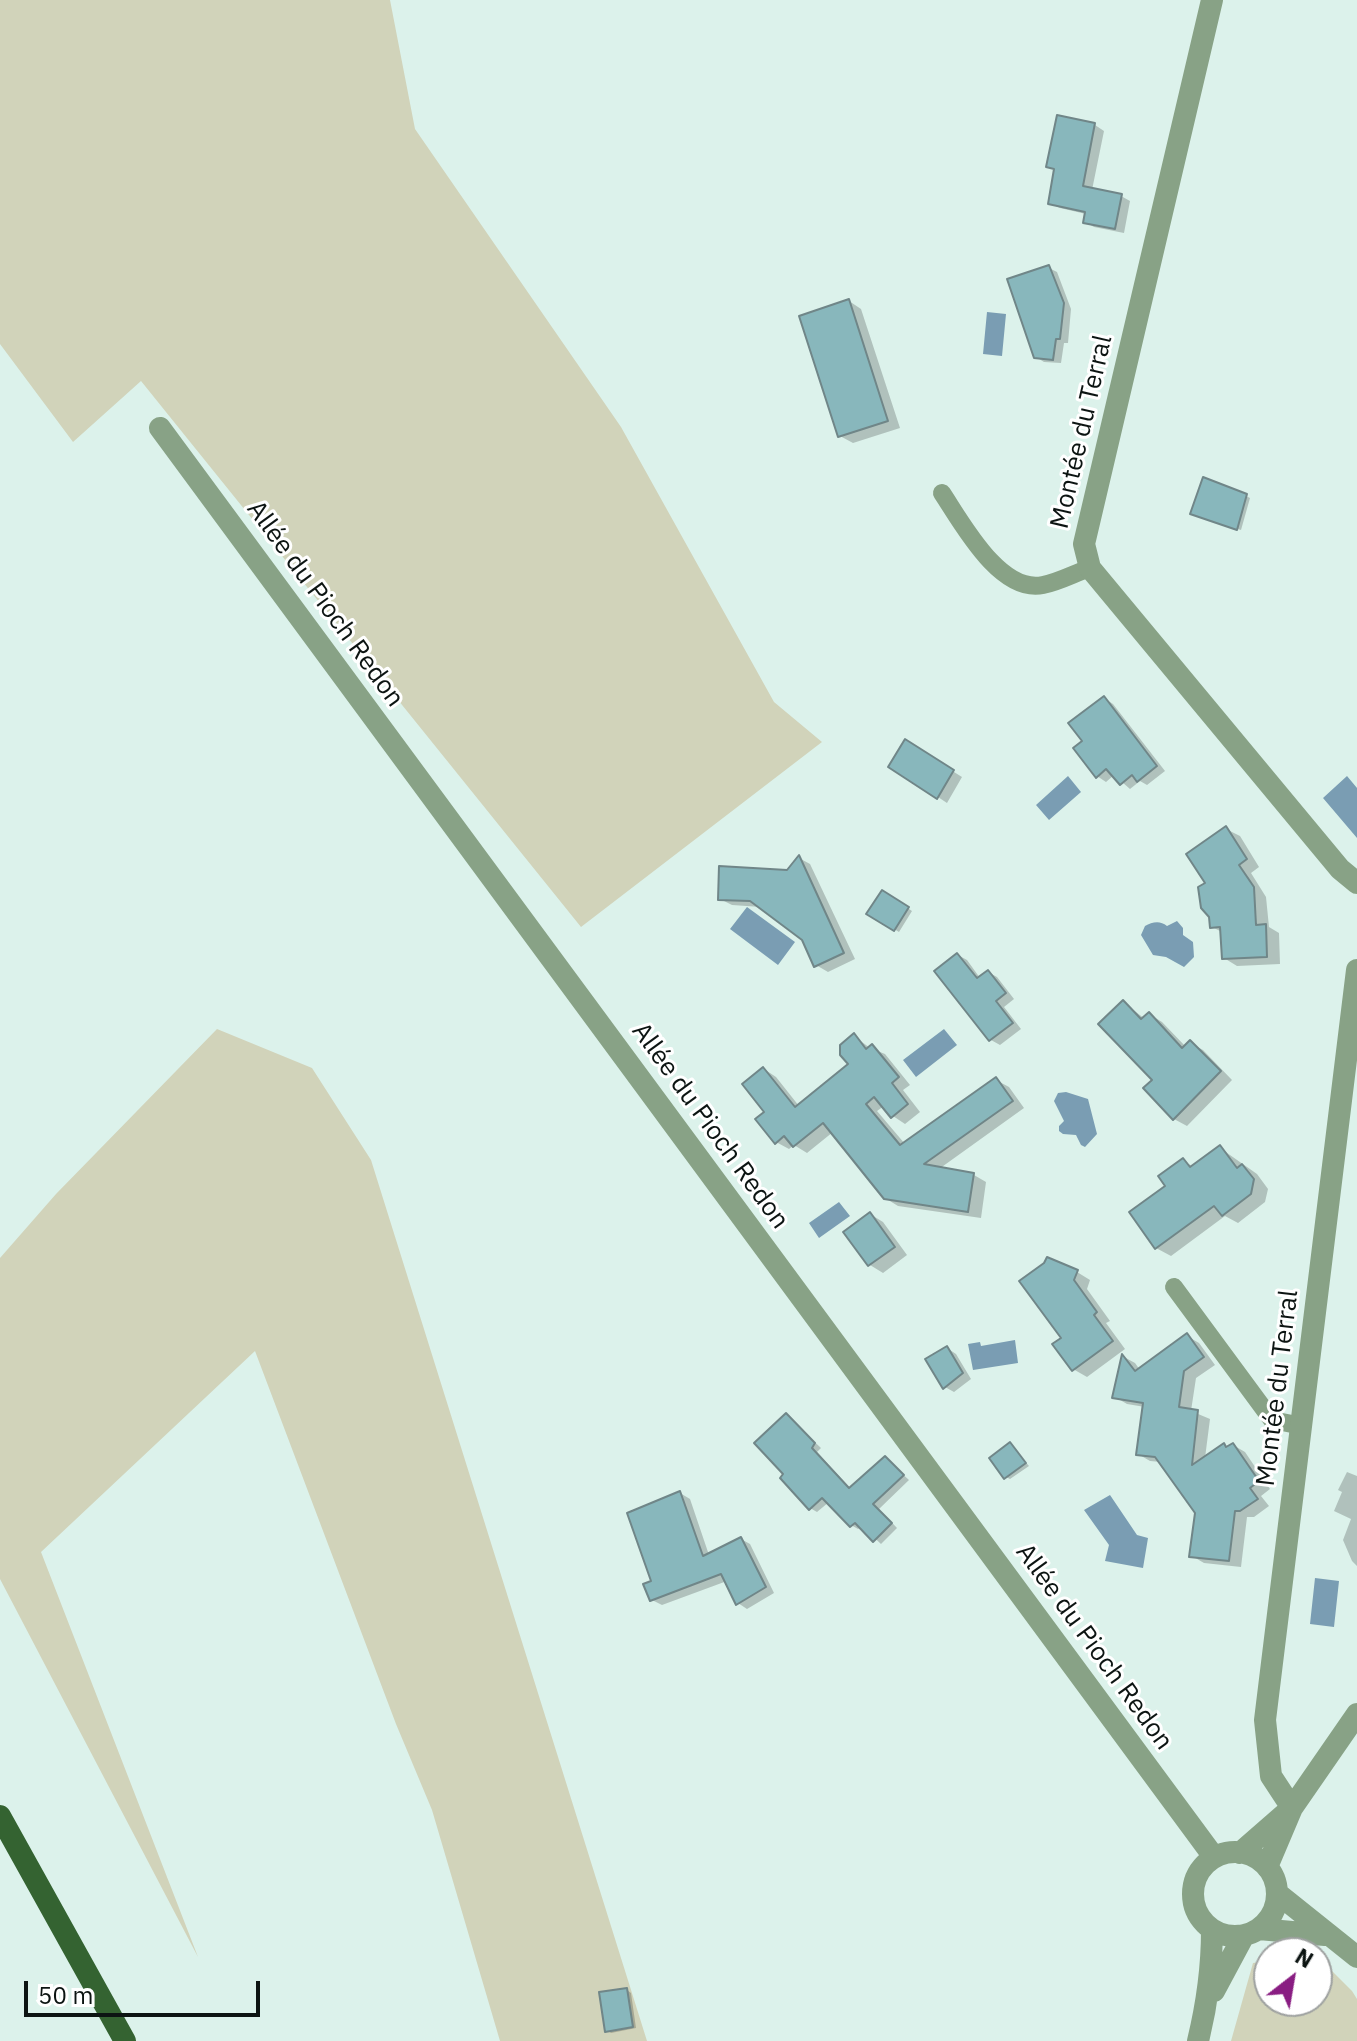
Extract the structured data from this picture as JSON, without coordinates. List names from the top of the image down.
{
  "streets": {
    "street": ["Montée du Terral", "Allée du Pioch Redon"]
  },
  "scale_bar": "50 m",
  "north": "top right"
}
